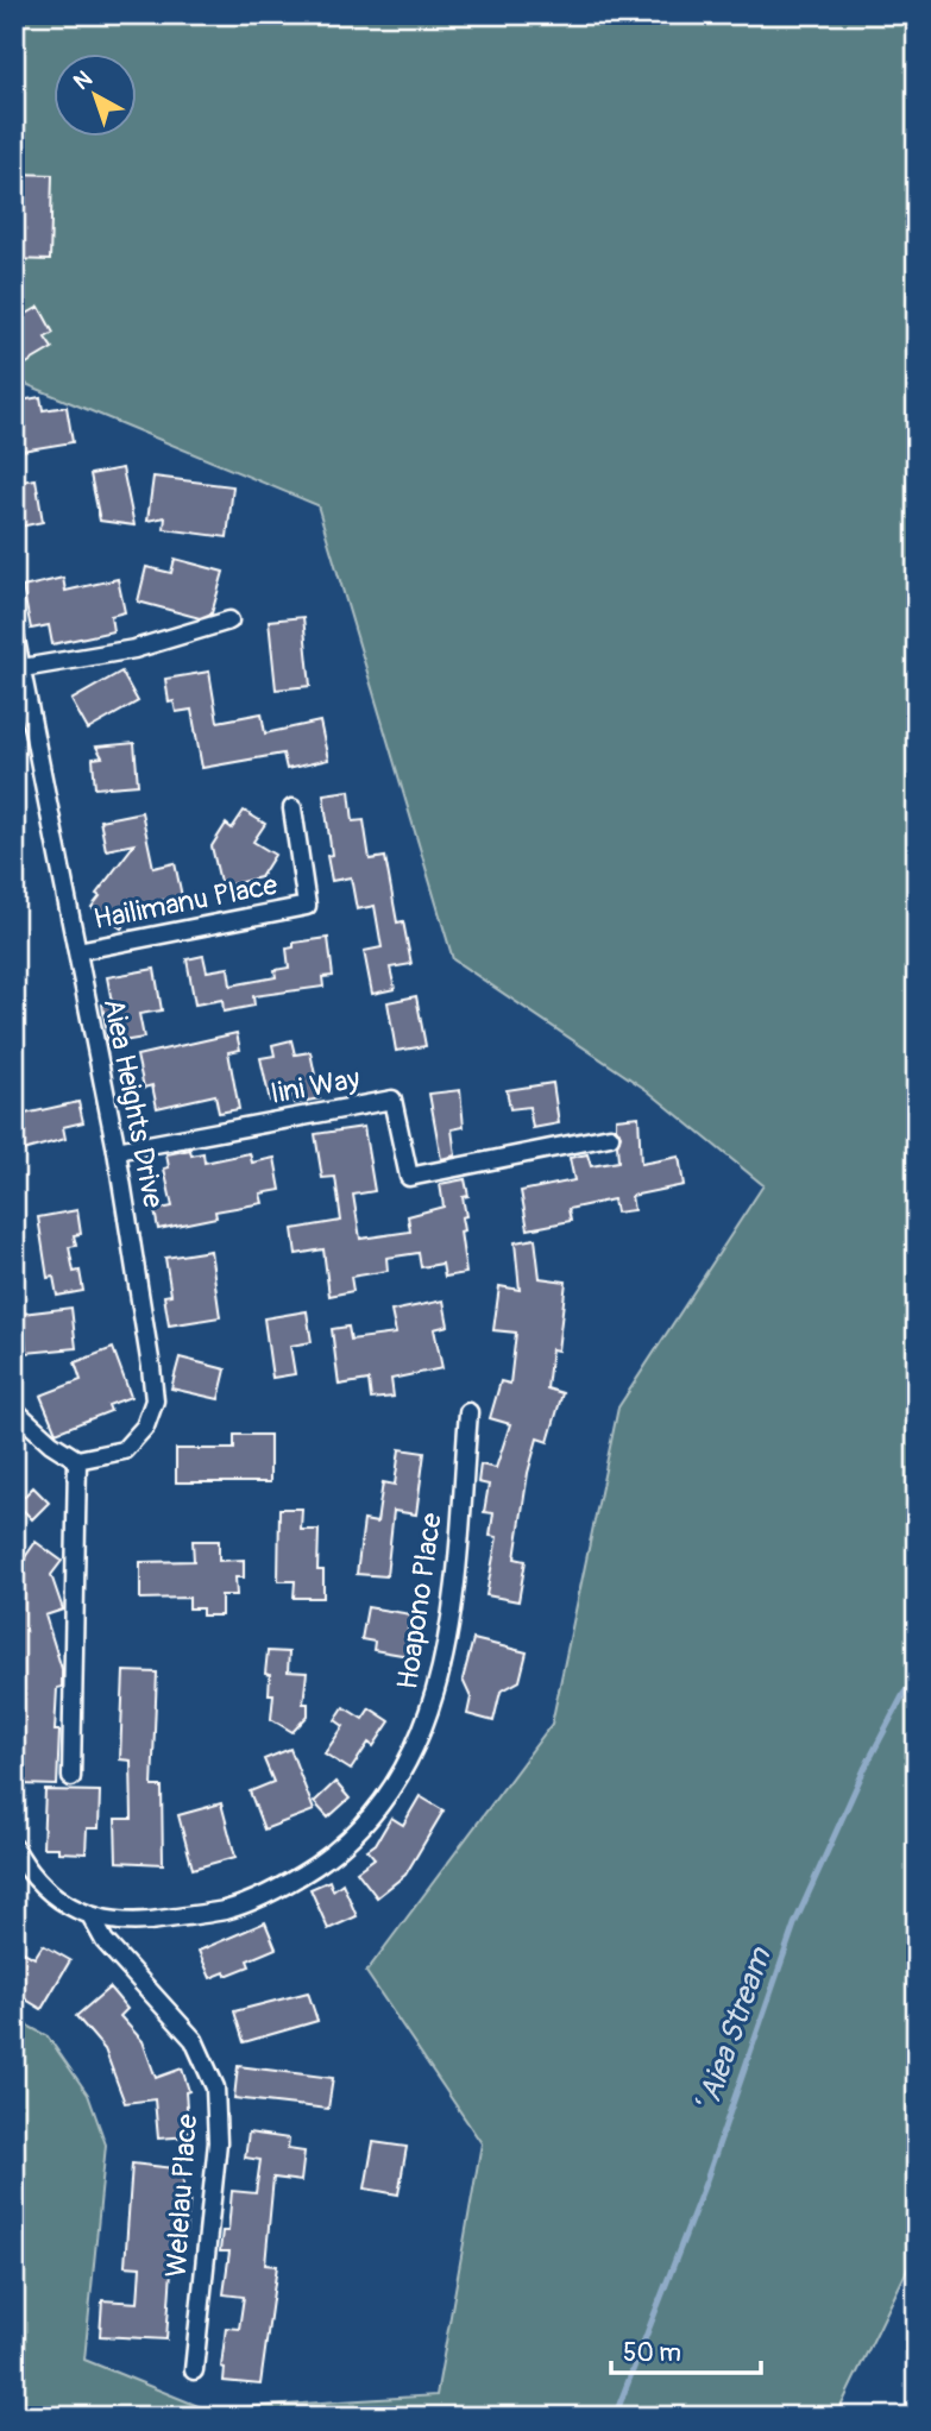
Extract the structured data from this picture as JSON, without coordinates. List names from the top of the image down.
{
  "streets": {
    "street": [
      "Hailimanu Place",
      "Iini Way",
      "Aiea Heights Drive",
      "Hoapono Place",
      "Welelau Place"
    ]
  },
  "crossings": [
    ["Hailimanu Place", "Aiea Heights Drive"],
    ["Iini Way", "Aiea Heights Drive"],
    ["Hoapono Place", "Welelau Place"]
  ],
  "water": ["ʻAiea Stream"],
  "scale_bar": "50 m",
  "north": "top left"
}
